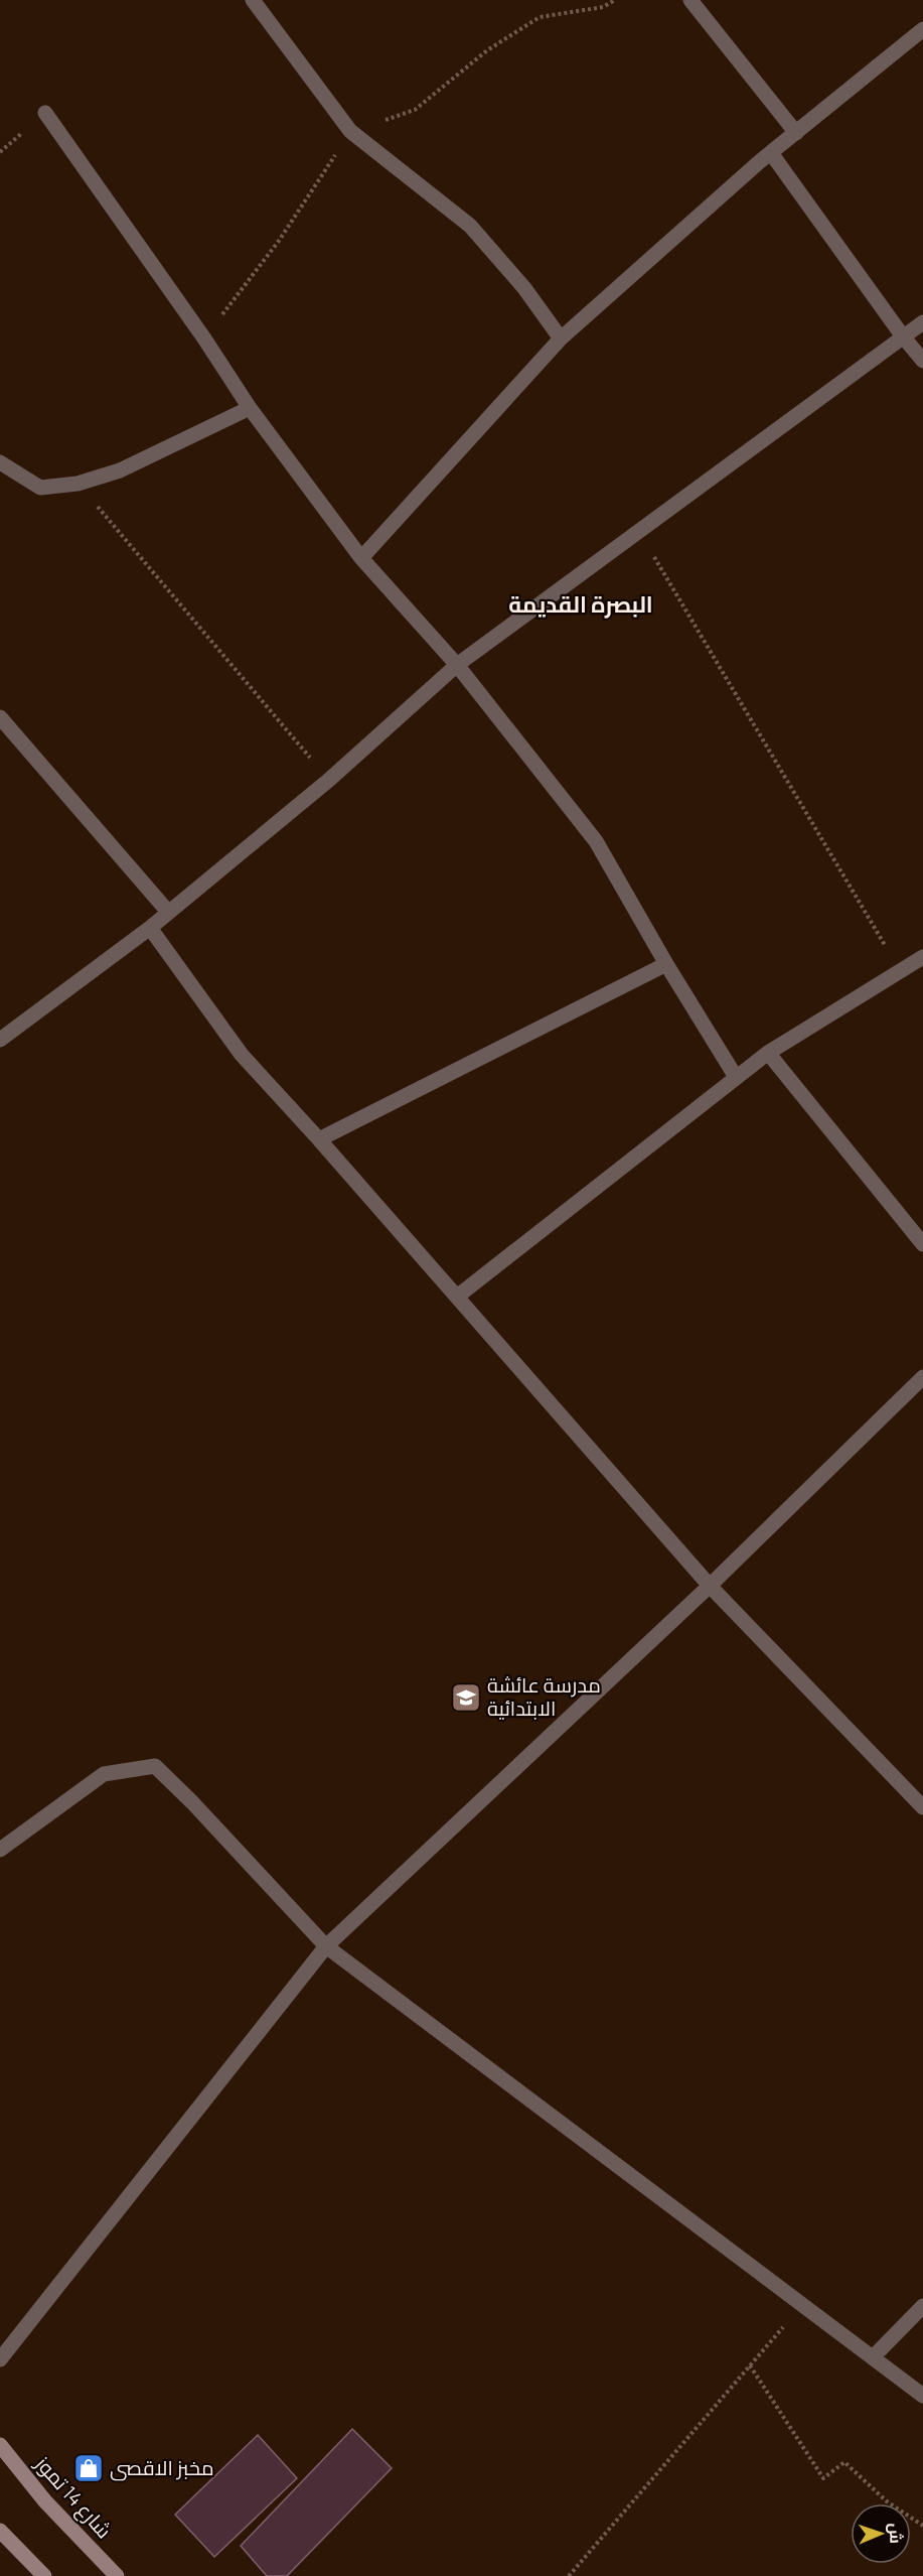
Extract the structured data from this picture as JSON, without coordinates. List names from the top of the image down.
{
  "streets": {
    "main road": ["شارع 14 تموز"]
  },
  "districts": ["البصرة القديمة"],
  "places": {
    "school or university": ["مدرسة عائشة الابتدائية"],
    "shop": ["مخبز الاقصى"]
  },
  "north": "right"
}
